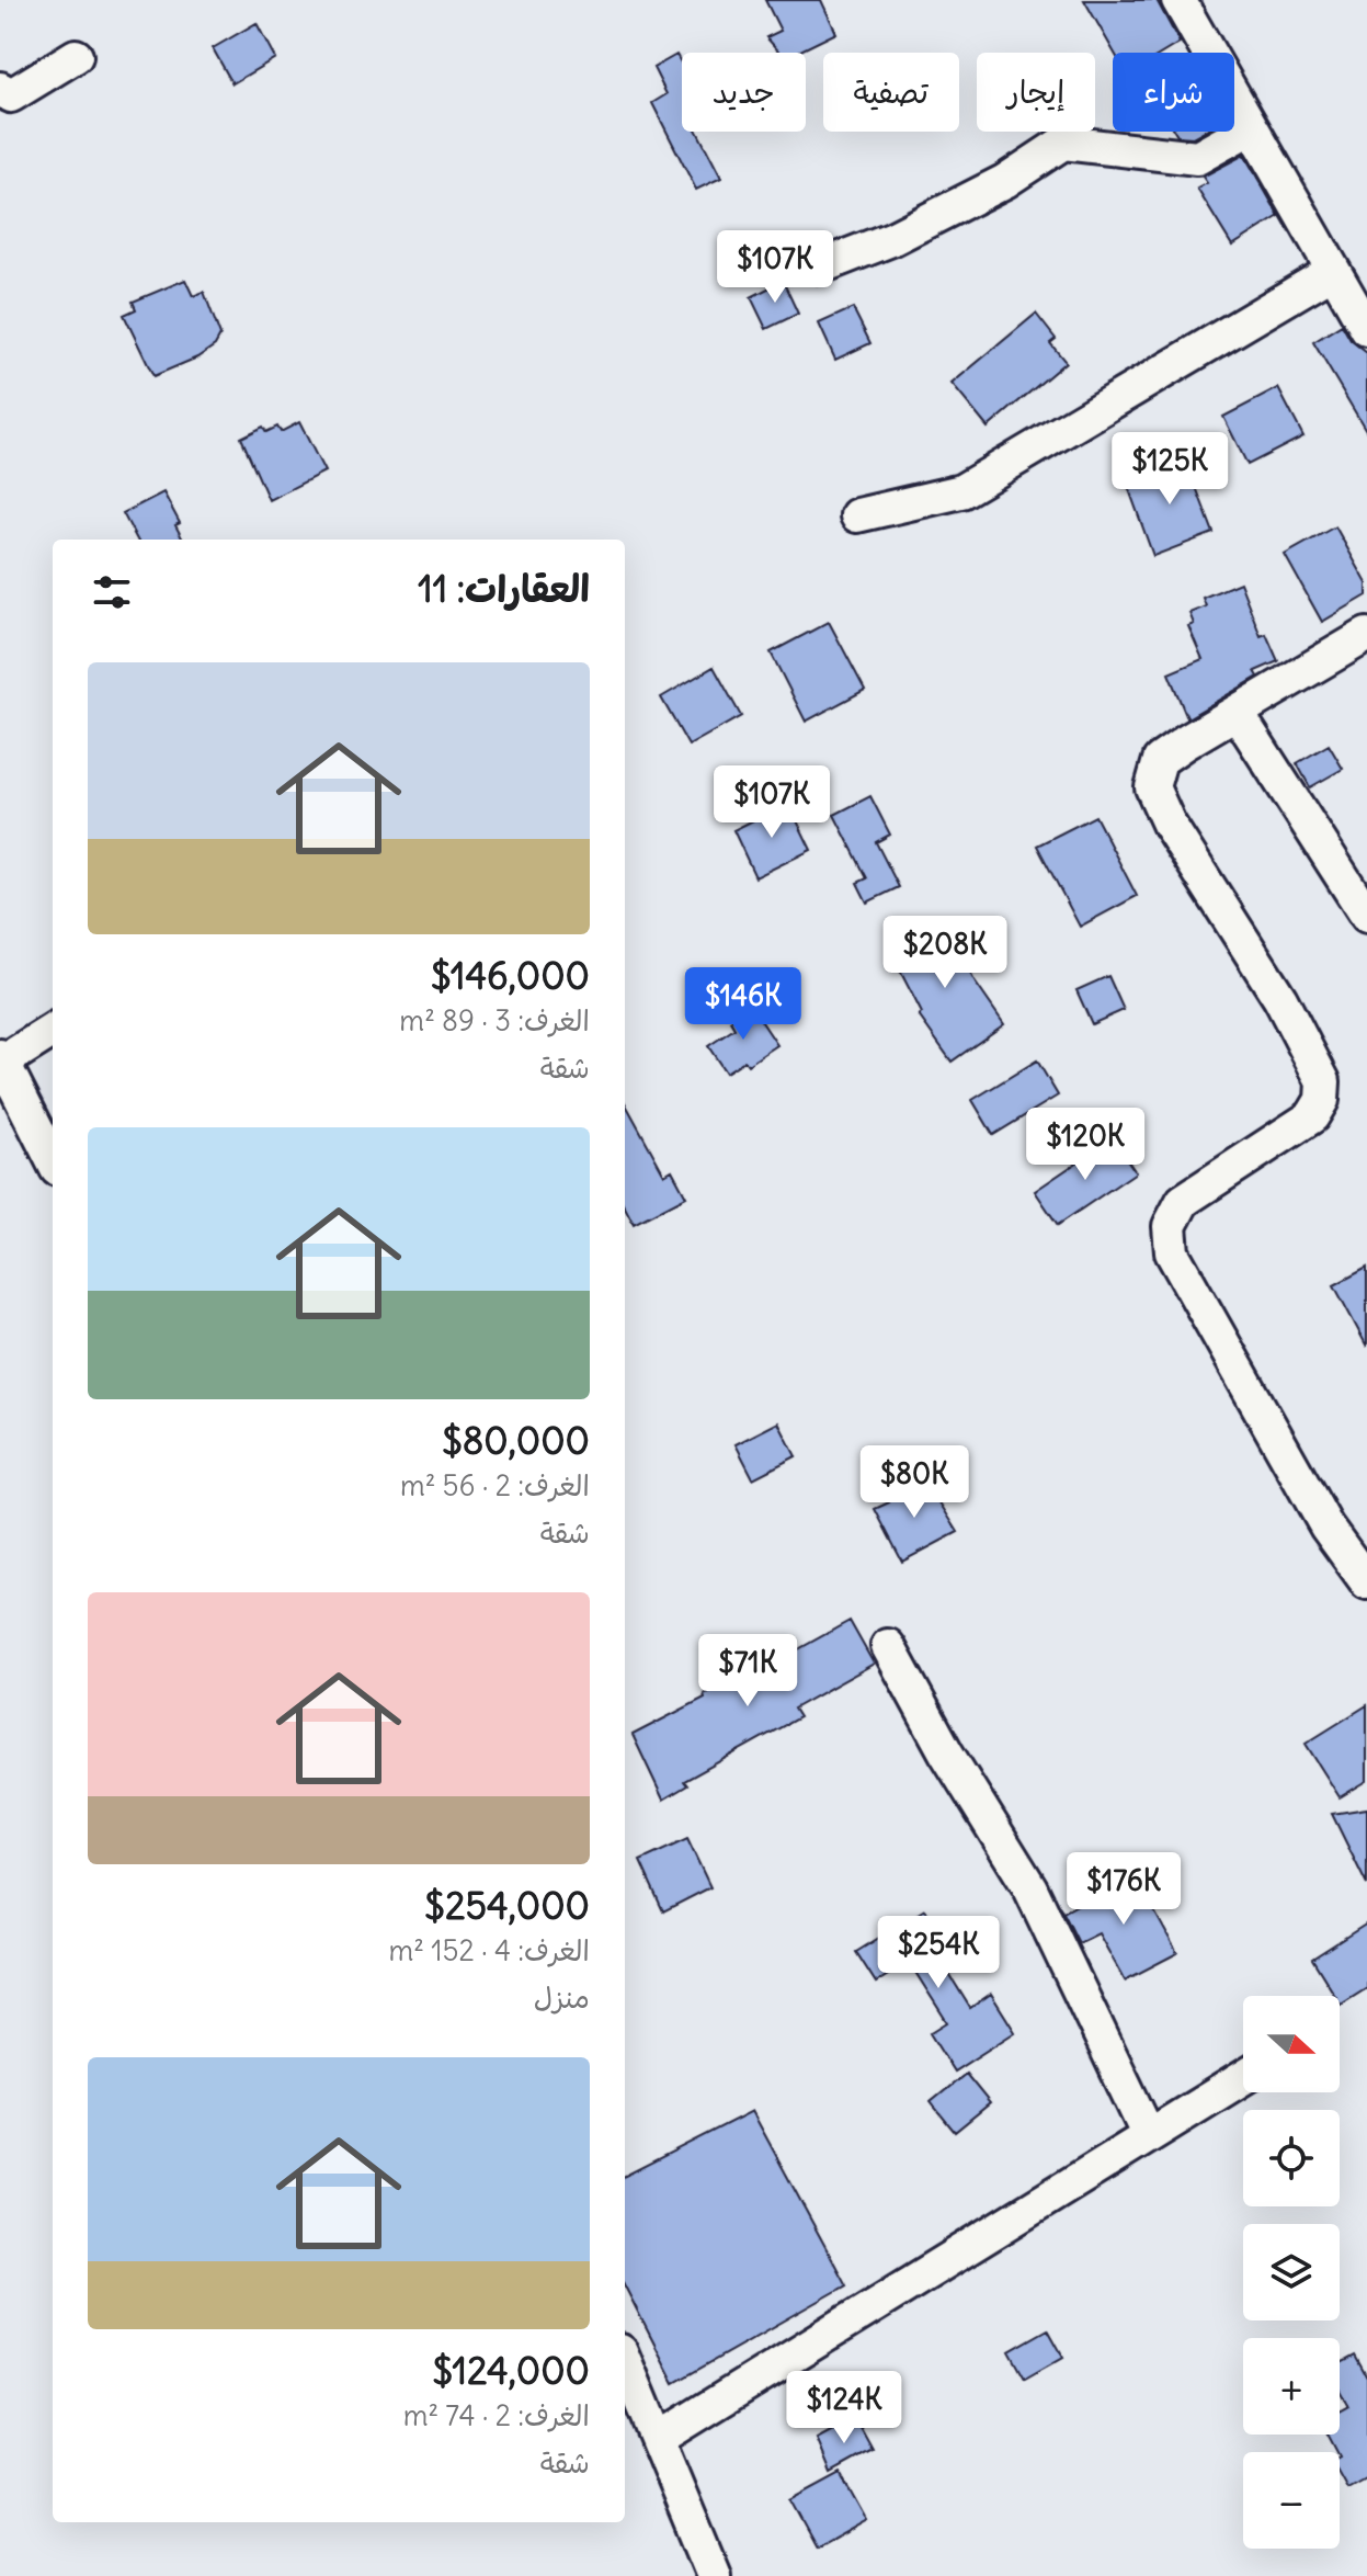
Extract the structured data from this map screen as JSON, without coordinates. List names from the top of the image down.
{
  "north": "right",
  "page": {
    "chip": [
      "شراء",
      "إيجار",
      "تصفية",
      "جديد"
    ],
    "price": [
      "$107K",
      "$125K",
      "$107K",
      "$208K",
      "$146K",
      "$120K",
      "$80K",
      "$71K",
      "$176K",
      "$254K",
      "$124K"
    ],
    "heading": "العقارات: 11",
    "list": [
      {
        "name": "$146,000",
        "note": "الغرف: 3 · 89 m² · شقة"
      },
      {
        "name": "$80,000",
        "note": "الغرف: 2 · 56 m² · شقة"
      },
      {
        "name": "$254,000",
        "note": "الغرف: 4 · 152 m² · منزل"
      },
      {
        "name": "$124,000",
        "note": "الغرف: 2 · 74 m² · شقة"
      }
    ],
    "map_buttons": ["+", "−"]
  }
}
